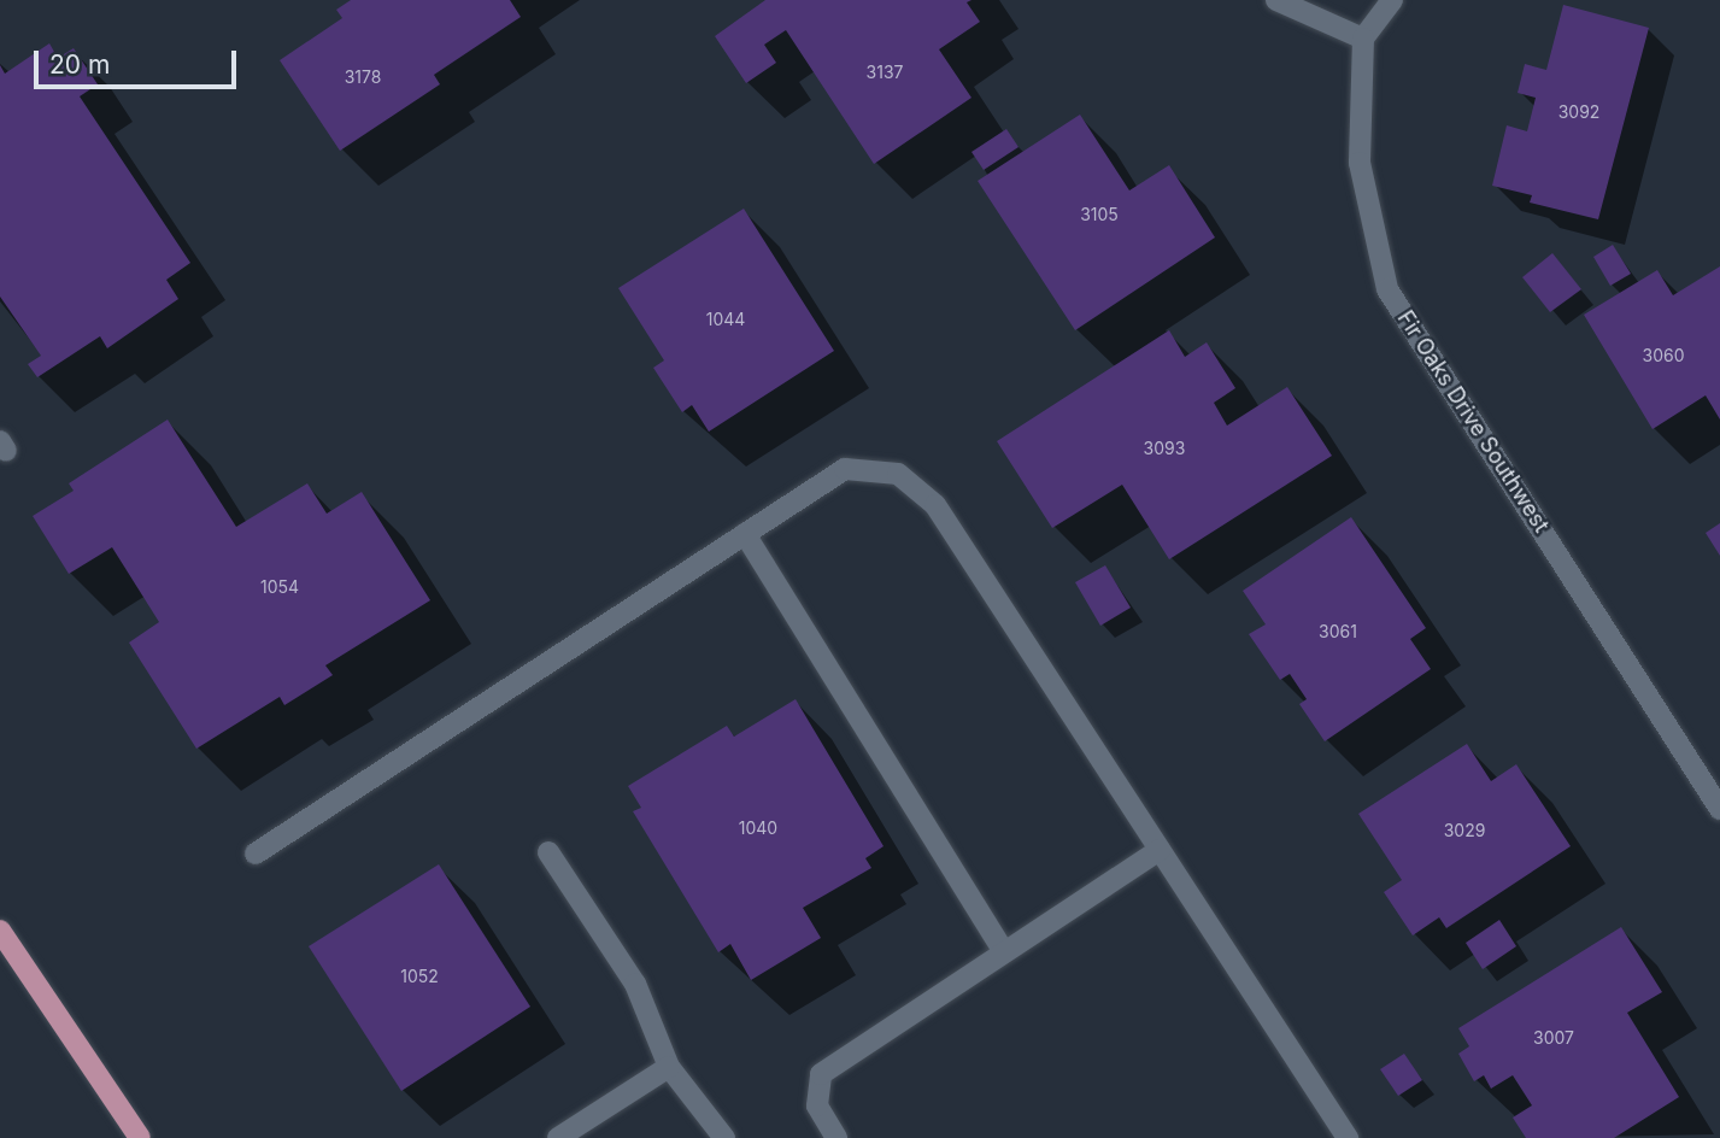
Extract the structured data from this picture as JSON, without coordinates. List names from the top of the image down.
{
  "streets": {
    "street": ["Fir Oaks Drive Southwest"]
  },
  "house_numbers": [
    "3137",
    "3178",
    "3092",
    "3105",
    "1044",
    "3060",
    "3093",
    "1054",
    "3061",
    "1040",
    "3029",
    "1052",
    "3007"
  ],
  "scale_bar": "20 m"
}
